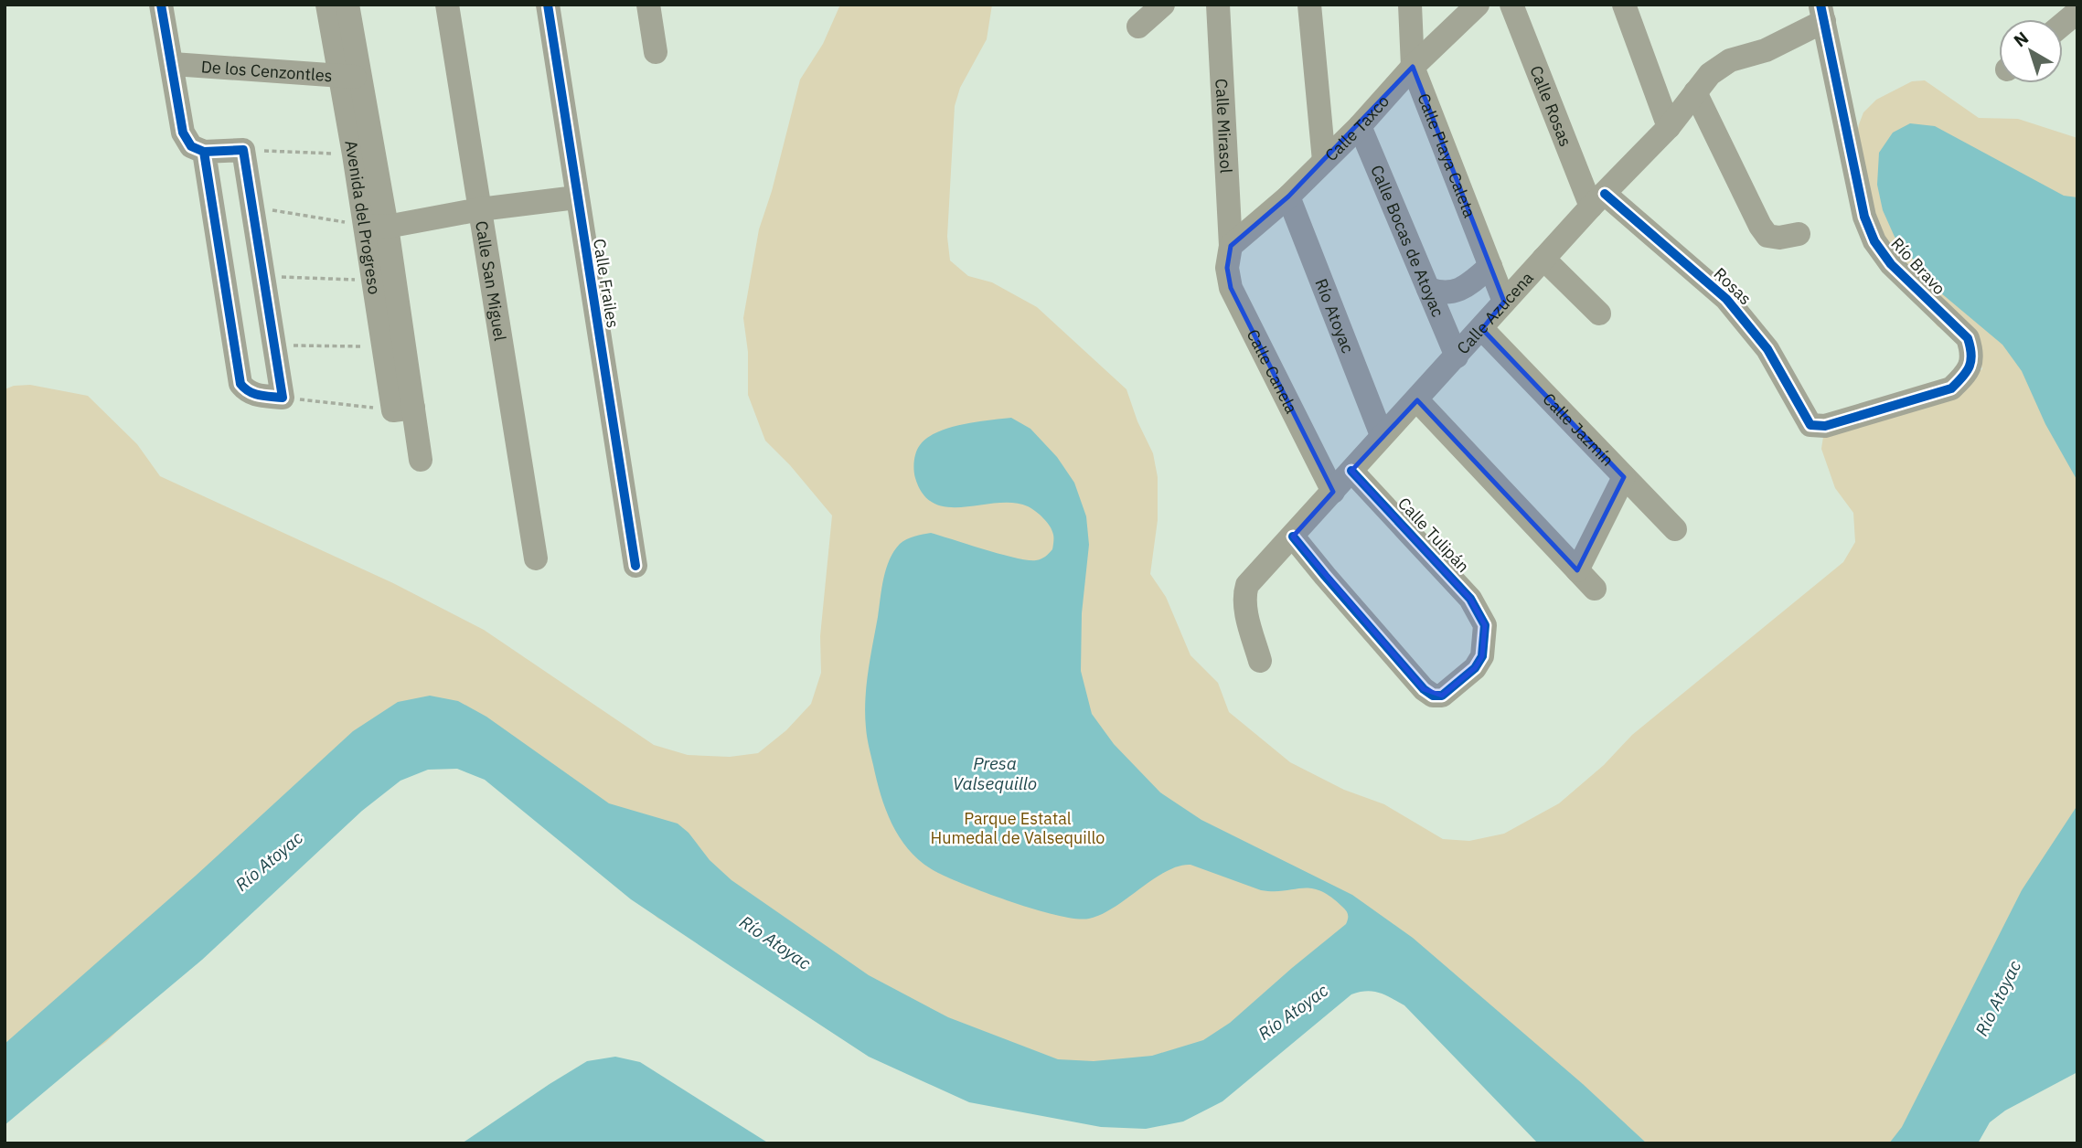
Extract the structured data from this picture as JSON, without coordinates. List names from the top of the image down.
{
  "streets": {
    "street": [
      "De los Cenzontles",
      "Calle Rosas",
      "Calle Mirasol",
      "Calle Taxco",
      "Calle Playa Caleta",
      "Avenida del Progreso",
      "Calle Bocas de Atoyac",
      "Río Bravo",
      "Calle San Miguel",
      "Calle Frailes",
      "Rosas",
      "Calle Azucena",
      "Río Atoyac",
      "Calle Canela",
      "Calle Jazmín",
      "Calle Tulipán"
    ]
  },
  "crossings": [
    ["De los Cenzontles", "Avenida del Progreso"],
    ["Calle Rosas", "Rosas"],
    ["Calle Rosas", "Calle Azucena"],
    ["Calle Mirasol", "Calle Taxco"],
    ["Calle Mirasol", "Calle Canela"],
    ["Calle Taxco", "Calle Playa Caleta"],
    ["Calle Taxco", "Calle Bocas de Atoyac"],
    ["Calle Taxco", "Río Atoyac"],
    ["Calle Taxco", "Calle Canela"],
    ["Calle Playa Caleta", "Calle Azucena"],
    ["Calle Bocas de Atoyac", "Calle Azucena"],
    ["Río Bravo", "Rosas"],
    ["Río Bravo", "Calle Azucena"],
    ["Rosas", "Calle Azucena"],
    ["Calle Azucena", "Río Atoyac"],
    ["Calle Azucena", "Calle Canela"],
    ["Calle Azucena", "Calle Jazmín"],
    ["Calle Azucena", "Calle Tulipán"]
  ],
  "water": ["Presa Valsequillo", "Río Atoyac"],
  "parks": ["Parque Estatal Humedal de Valsequillo"],
  "north": "top left"
}
